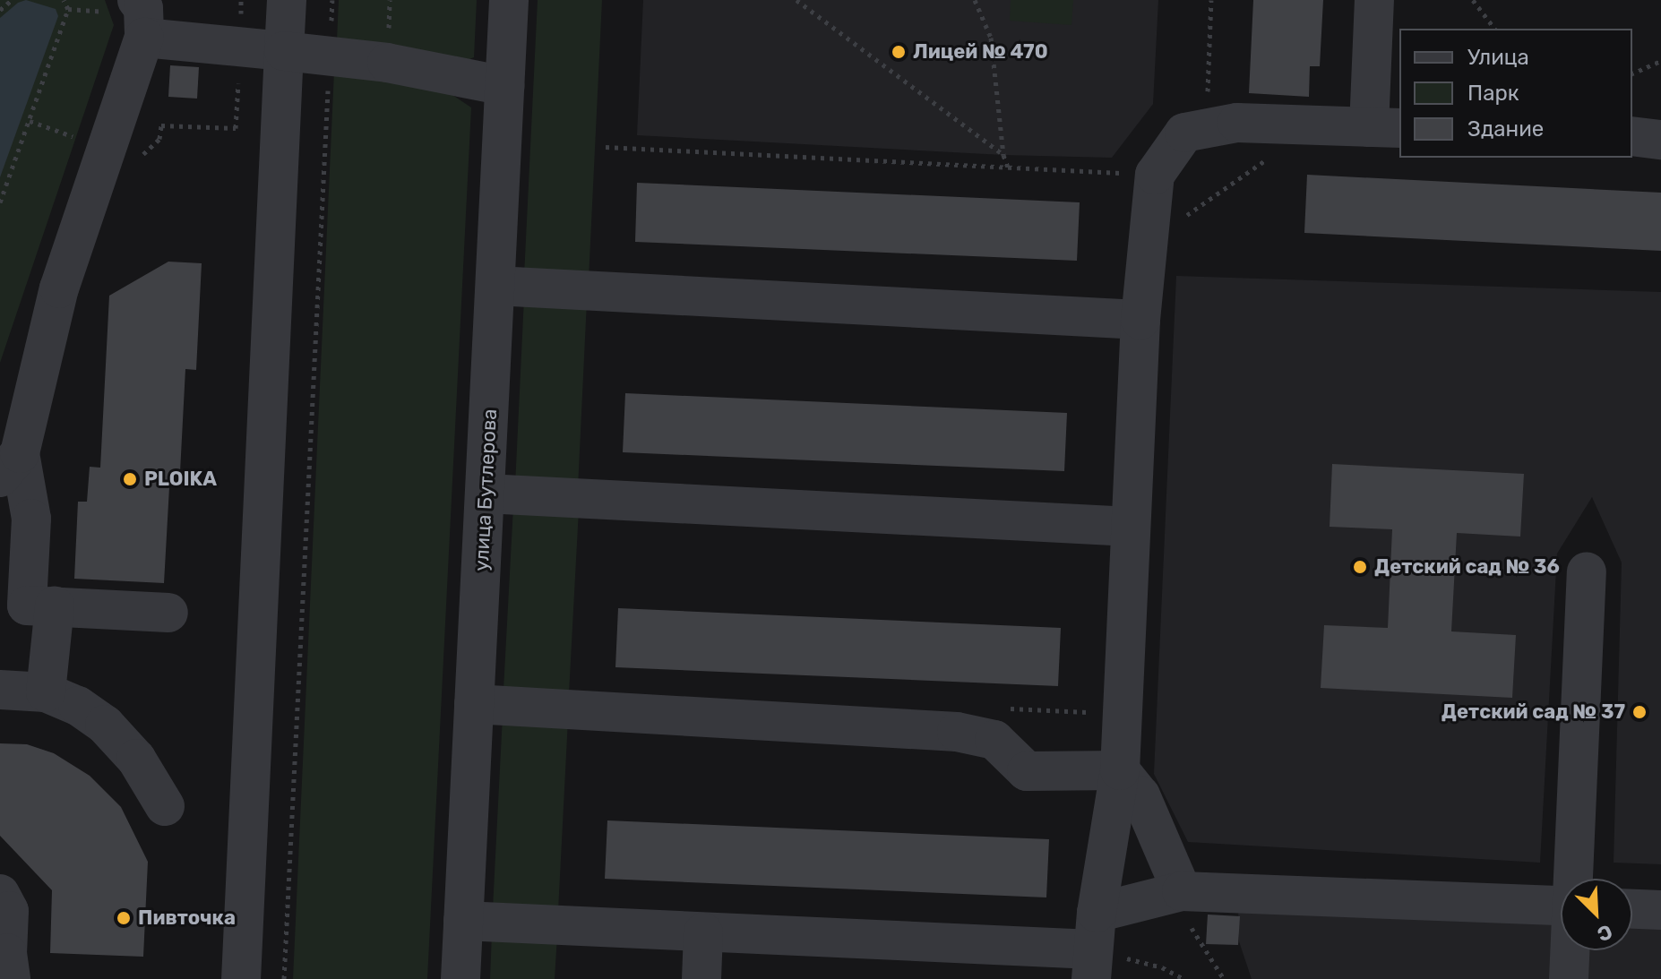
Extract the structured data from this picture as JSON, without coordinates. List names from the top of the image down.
{
  "streets": {
    "street": ["улица Бутлерова"]
  },
  "places": [
    "Лицей № 470",
    "PLOIKA",
    "Детский сад № 36",
    "Детский сад № 37",
    "Пивточка"
  ],
  "legend": ["Улица", "Парк", "Здание"],
  "north": "bottom right"
}
